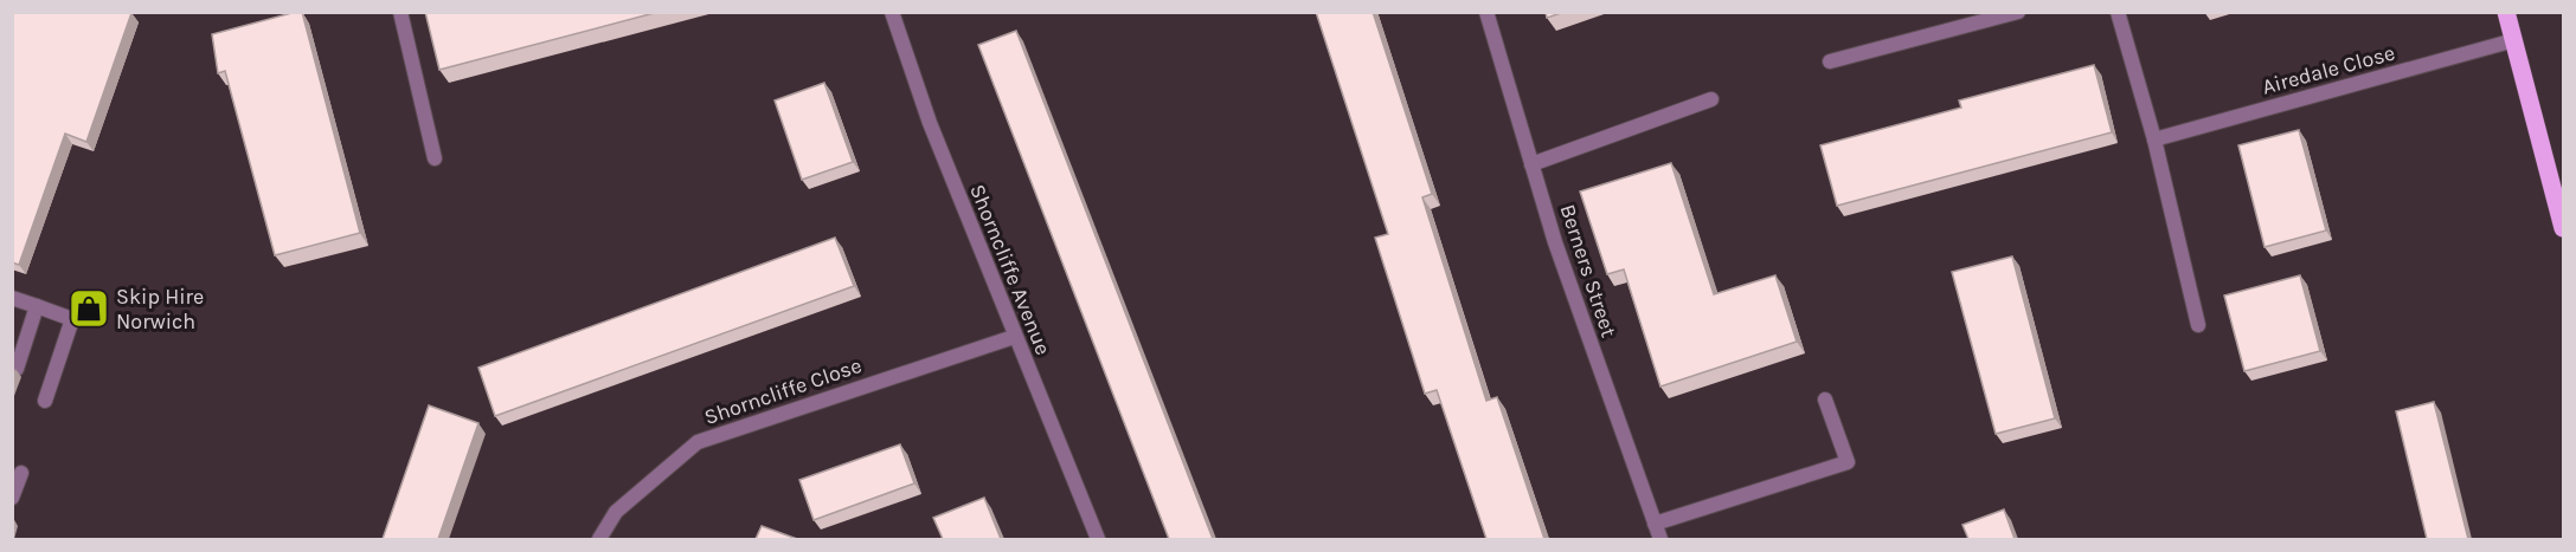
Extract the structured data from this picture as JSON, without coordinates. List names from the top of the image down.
{
  "streets": {
    "street": [
      "Airedale Close",
      "Shorncliffe Avenue",
      "Berners Street",
      "Shorncliffe Close"
    ]
  },
  "crossings": [
    ["Shorncliffe Avenue", "Shorncliffe Close"]
  ],
  "places": {
    "shop": ["Skip Hire Norwich"]
  }
}
